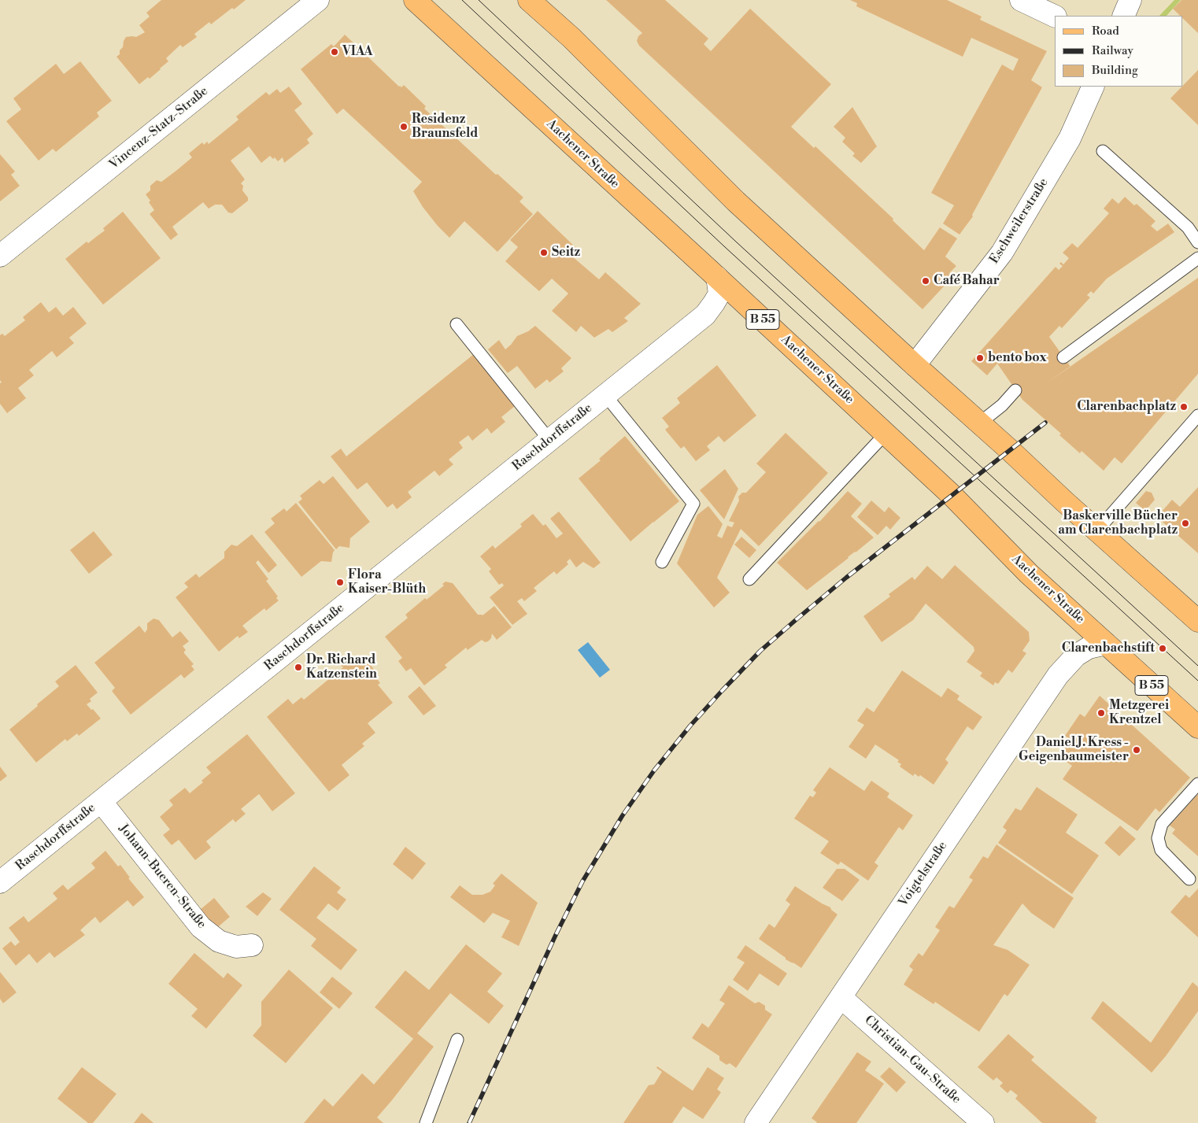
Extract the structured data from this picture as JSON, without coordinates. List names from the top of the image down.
{
  "streets": {
    "main road": ["Aachener Straße", "B 55"],
    "street": [
      "Vincenz-Statz-Straße",
      "Eschweilerstraße",
      "Raschdorffstraße",
      "Voigtelstraße",
      "Johann-Bueren-Straße",
      "Christian-Gau-Straße"
    ]
  },
  "crossings": [
    ["Aachener Straße", "Raschdorffstraße"],
    ["Aachener Straße", "Voigtelstraße"],
    ["Raschdorffstraße", "Johann-Bueren-Straße"],
    ["Voigtelstraße", "Christian-Gau-Straße"]
  ],
  "places": [
    "VIAA",
    "Residenz Braunsfeld",
    "Seitz",
    "Café Bahar",
    "bento box",
    "Clarenbachplatz",
    "Baskerville Bücher am Clarenbachplatz",
    "Flora Kaiser-Blüth",
    "Clarenbachstift",
    "Dr. Richard Katzenstein",
    "Metzgerei Krentzel",
    "Daniel J. Kress - Geigenbaumeister"
  ],
  "legend": ["Road", "Railway", "Building"]
}
